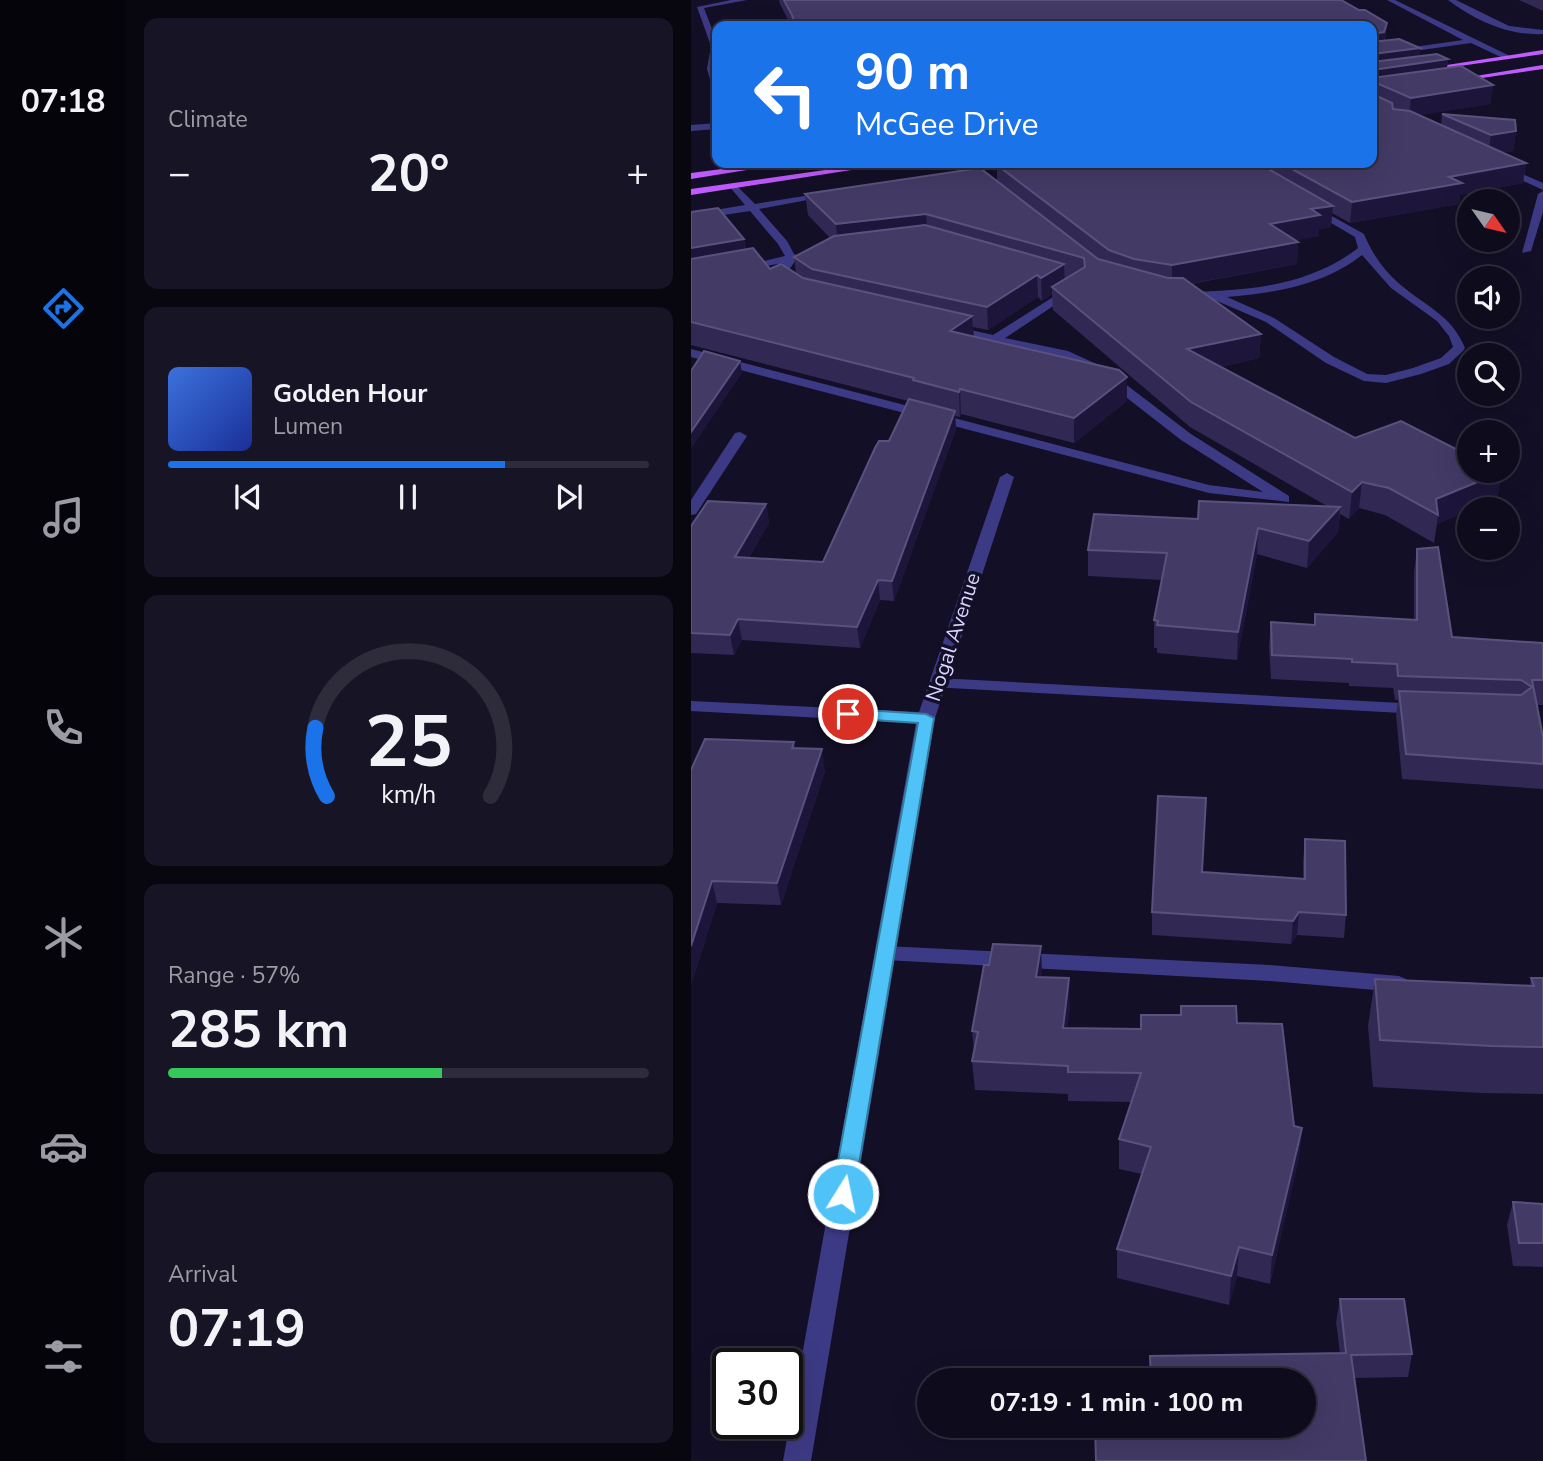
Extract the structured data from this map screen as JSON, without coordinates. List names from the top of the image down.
{
  "streets": {
    "street": ["Nogal Avenue"]
  },
  "north": "bottom right",
  "page": {
    "tabs": "07:18",
    "tile": [
      "Climate",
      ["Range · 57%", "285 km"],
      ["Arrival", "07:19"]
    ],
    "turn": ["90 m", "McGee Drive"],
    "heat": ["−", "20°", "+"],
    "map_buttons": ["+", "−"],
    "song": ["Golden Hour", "Lumen"],
    "limit": "30",
    "trip": "07:19 · 1 min · 100 m",
    "gauge": ["25", "km/h"]
  }
}
